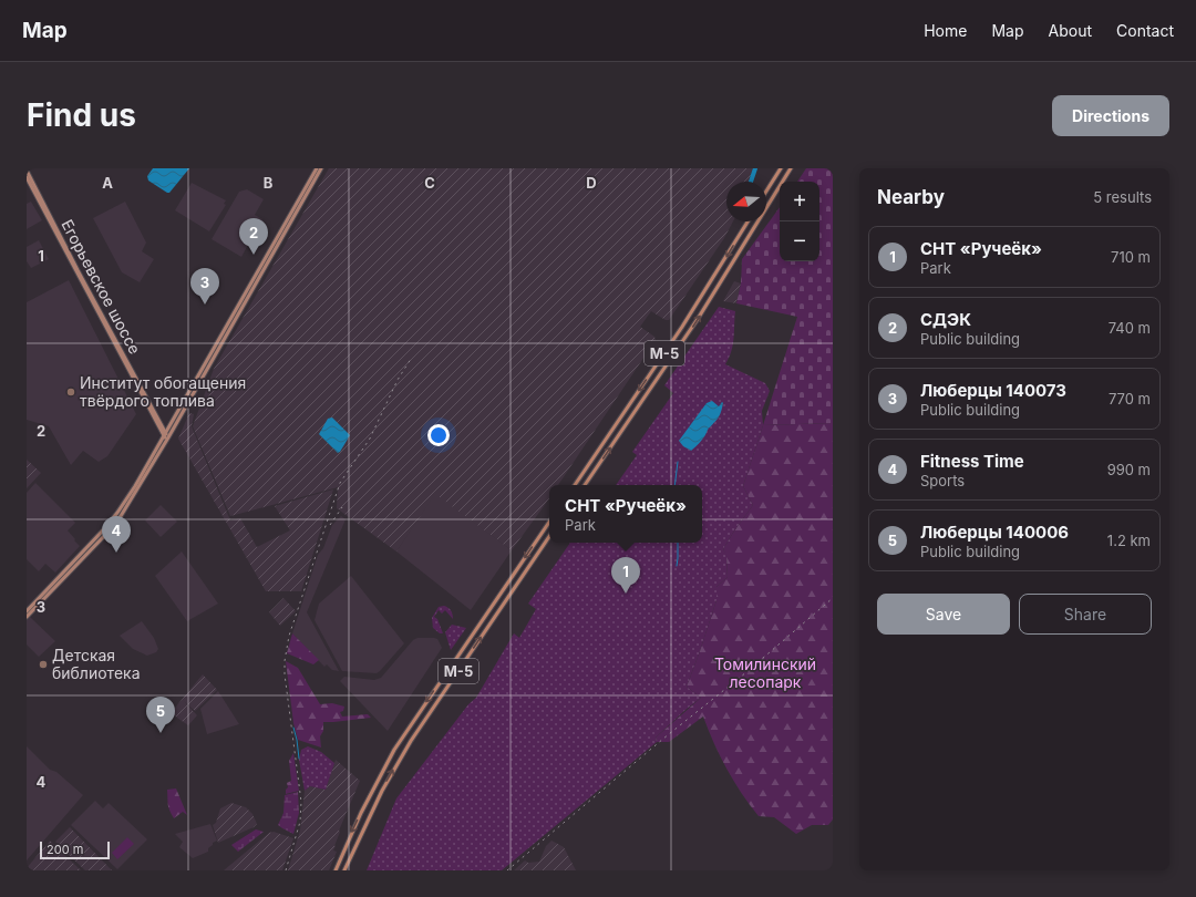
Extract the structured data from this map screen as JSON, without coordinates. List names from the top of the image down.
{
  "streets": {
    "highway": ["М-5"],
    "main road": ["Егорьевское шоссе"]
  },
  "parks": ["Томилинский лесопарк"],
  "places": ["Институт обогащения твёрдого топлива", "Детская библиотека"],
  "scale_bar": "200 m",
  "north": "left",
  "page": {
    "header": "Map",
    "nav": [
      "Home",
      "Map",
      "About",
      "Contact"
    ],
    "buttons": [
      "Directions",
      ["Save", "Share"]
    ],
    "title": "Find us",
    "heading": ["Nearby", "5 results"],
    "map_buttons": ["+", "−"],
    "pins": [
      "2",
      "3",
      "4",
      "1",
      "5"
    ],
    "list": [
      {
        "mark": "1",
        "name": "СНТ «Ручеёк»",
        "note": "Park",
        "value": "710 m"
      },
      {
        "mark": "2",
        "name": "СДЭК",
        "note": "Public building",
        "value": "740 m"
      },
      {
        "mark": "3",
        "name": "Люберцы 140073",
        "note": "Public building",
        "value": "770 m"
      },
      {
        "mark": "4",
        "name": "Fitness Time",
        "note": "Sports",
        "value": "990 m"
      },
      {
        "mark": "5",
        "name": "Люберцы 140006",
        "note": "Public building",
        "value": "1.2 km"
      }
    ],
    "popup": ["СНТ «Ручеёк»", "Park"],
    "scale": "200 m"
  },
  "grid": {
    "columns": [
      "A",
      "B",
      "C",
      "D"
    ],
    "rows": [
      "1",
      "2",
      "3",
      "4"
    ]
  }
}
